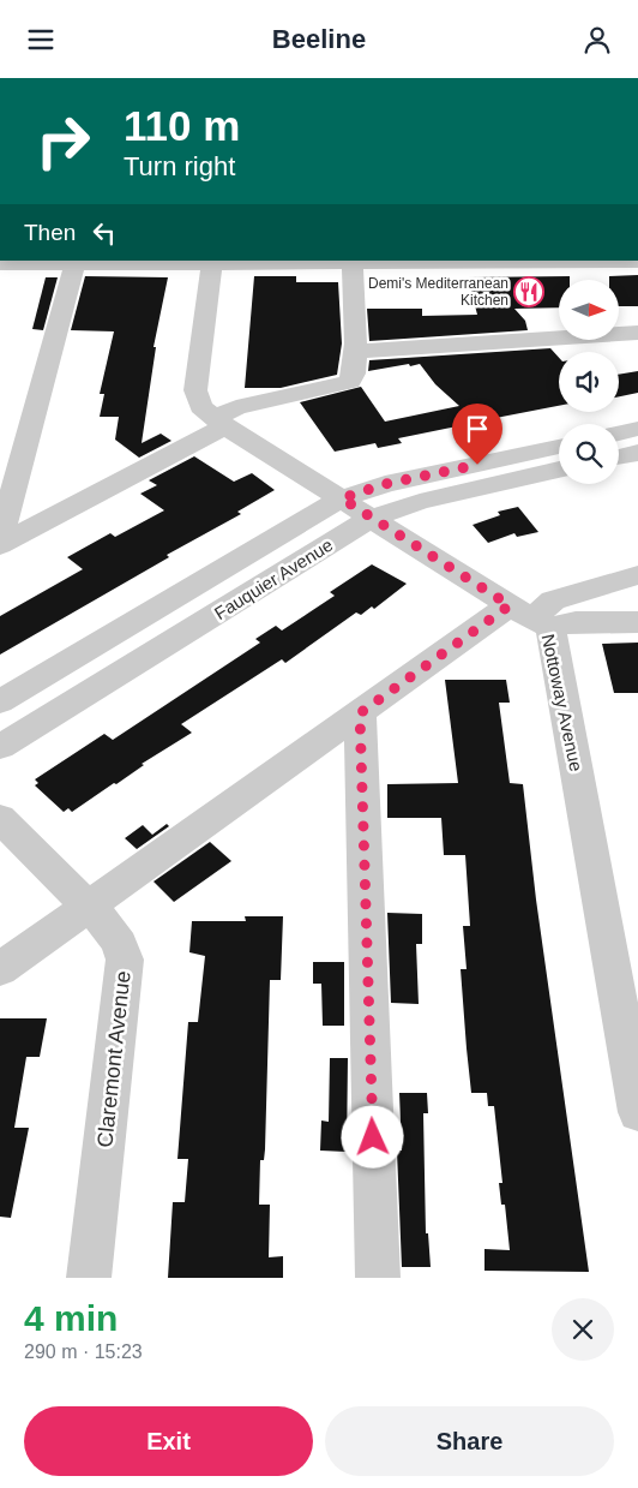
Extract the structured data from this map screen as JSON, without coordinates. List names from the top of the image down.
{
  "streets": {
    "street": ["Fauquier Avenue", "Nottoway Avenue", "Claremont Avenue"]
  },
  "places": {
    "restaurant": ["Demi's Mediterranean Kitchen"]
  },
  "north": "right",
  "page": {
    "header": "Beeline",
    "turn": ["110 m", "Turn right"],
    "then": "Then",
    "heading": ["4 min", "290 m · 15:23"],
    "buttons": ["Exit", "Share"]
  }
}
